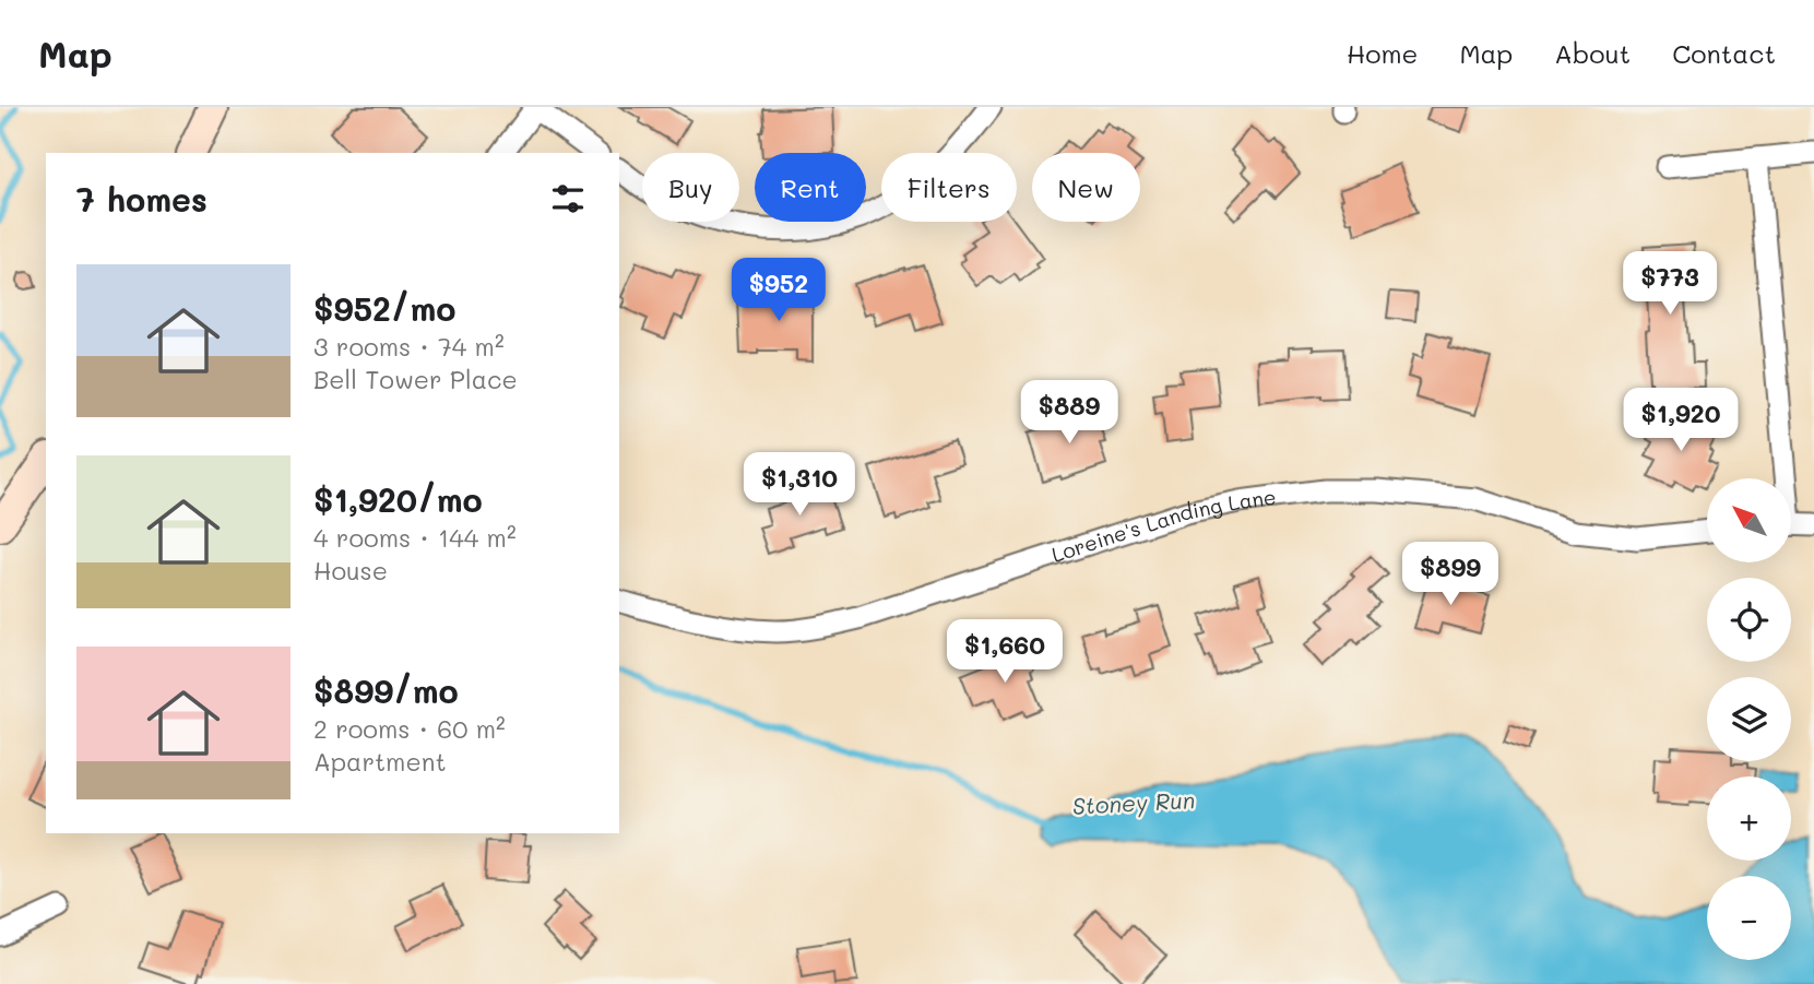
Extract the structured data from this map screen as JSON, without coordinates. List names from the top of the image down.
{
  "streets": {
    "street": ["Loreine's Landing Lane"]
  },
  "water": ["Stoney Run"],
  "north": "top left",
  "page": {
    "header": "Map",
    "nav": [
      "Home",
      "Map",
      "About",
      "Contact"
    ],
    "chip": [
      "Buy",
      "Rent",
      "Filters",
      "New"
    ],
    "heading": "7 homes",
    "list": [
      {
        "name": "$952/mo",
        "note": "3 rooms · 74 m² · Bell Tower Place"
      },
      {
        "name": "$1,920/mo",
        "note": "4 rooms · 144 m² · House"
      },
      {
        "name": "$899/mo",
        "note": "2 rooms · 60 m² · Apartment"
      }
    ],
    "price": [
      "$773",
      "$952",
      "$889",
      "$1,920",
      "$1,310",
      "$899",
      "$1,660"
    ],
    "map_buttons": ["+", "−"]
  }
}
